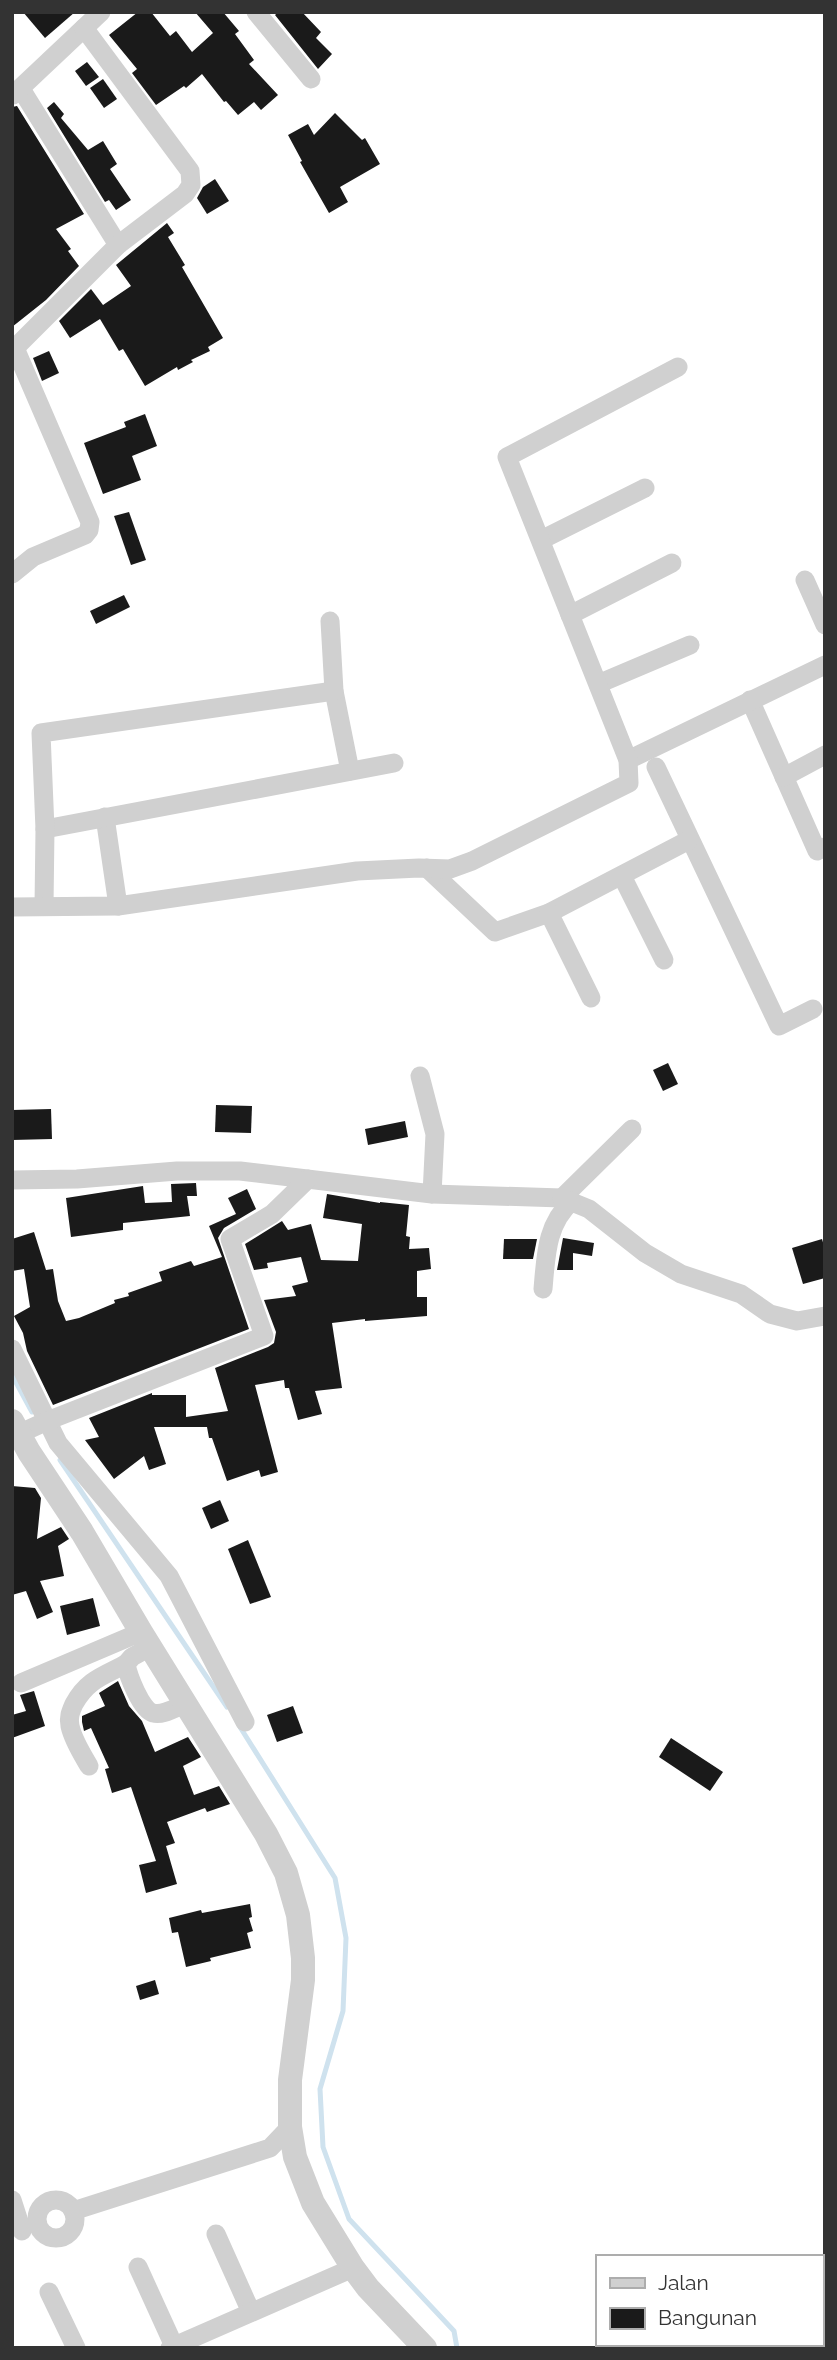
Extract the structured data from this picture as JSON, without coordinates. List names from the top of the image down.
{
  "legend": ["Jalan", "Bangunan"]
}
